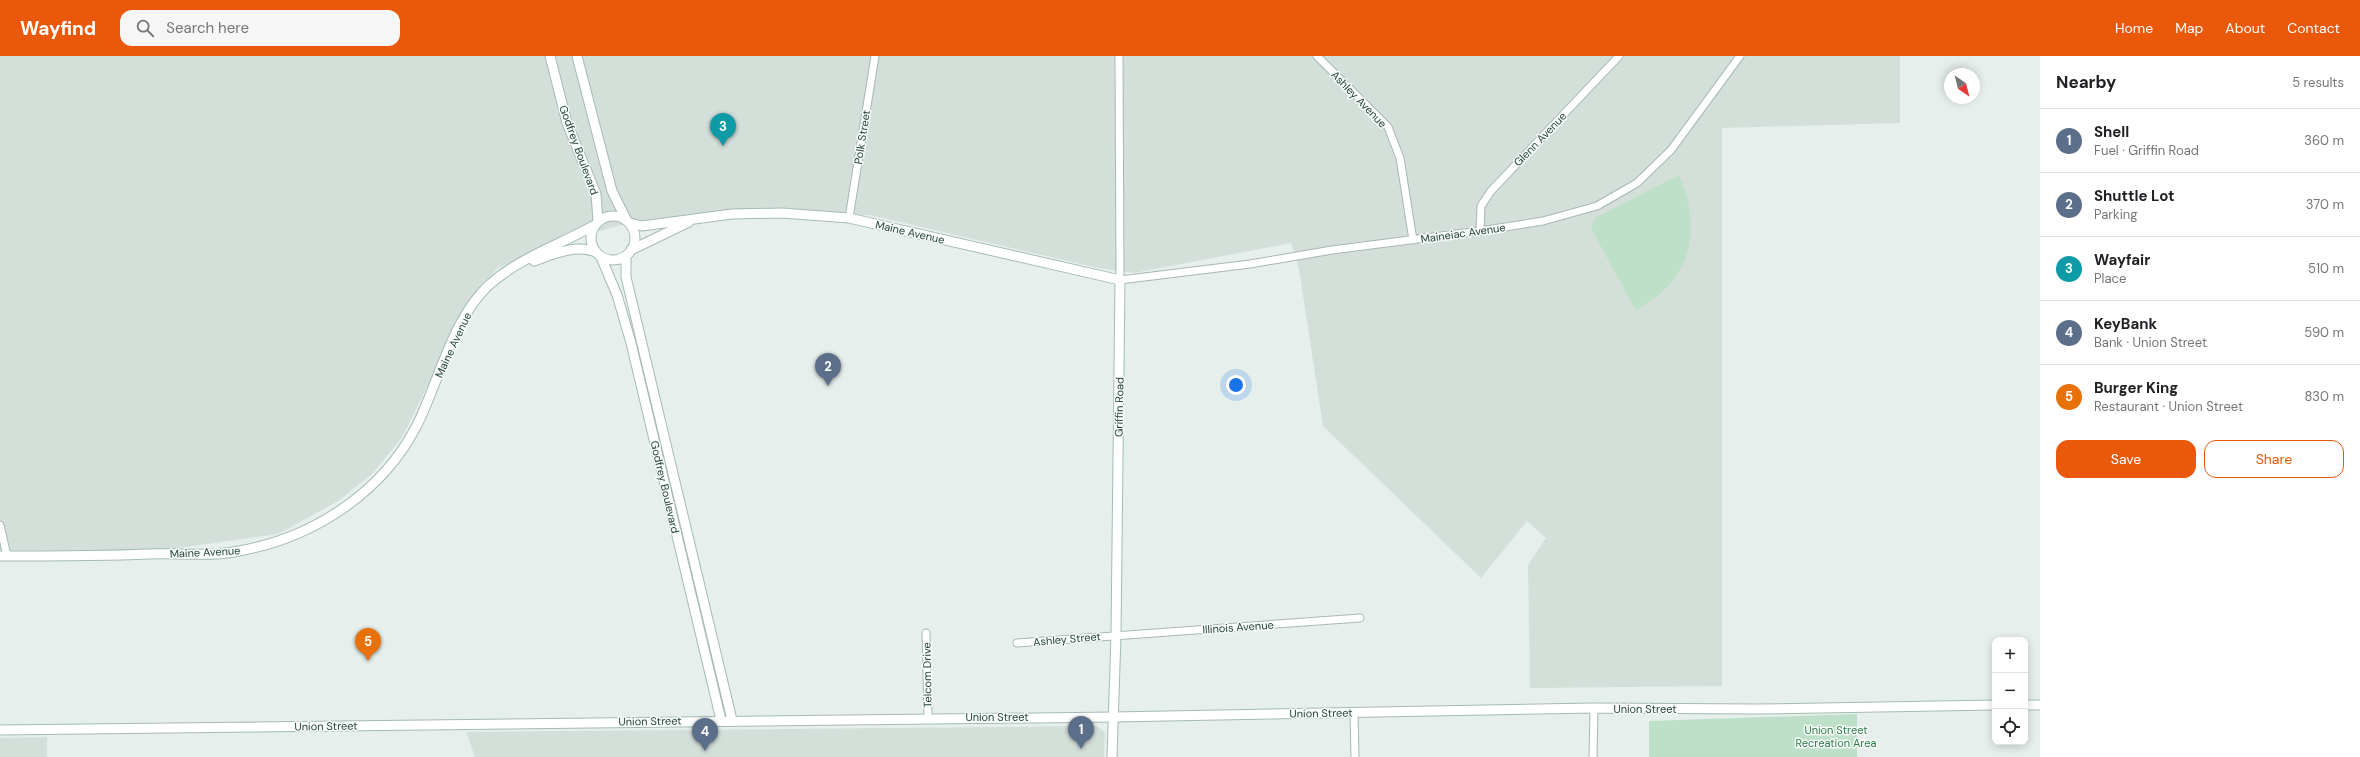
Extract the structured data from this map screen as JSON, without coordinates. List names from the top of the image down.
{
  "streets": {
    "street": [
      "Ashley Avenue",
      "Polk Street",
      "Glenn Avenue",
      "Godfrey Boulevard",
      "Maine Avenue",
      "Maineiac Avenue",
      "Griffin Road",
      "Illinois Avenue",
      "Ashley Street",
      "Telcom Drive",
      "Union Street"
    ]
  },
  "crossings": [
    ["Ashley Avenue", "Maineiac Avenue"],
    ["Polk Street", "Maine Avenue"],
    ["Glenn Avenue", "Maineiac Avenue"],
    ["Godfrey Boulevard", "Maine Avenue"],
    ["Godfrey Boulevard", "Union Street"],
    ["Maine Avenue", "Maineiac Avenue"],
    ["Maine Avenue", "Griffin Road"],
    ["Maineiac Avenue", "Griffin Road"],
    ["Griffin Road", "Illinois Avenue"],
    ["Griffin Road", "Ashley Street"],
    ["Griffin Road", "Union Street"],
    ["Illinois Avenue", "Ashley Street"],
    ["Telcom Drive", "Union Street"]
  ],
  "parks": ["Union Street Recreation Area"],
  "north": "bottom right",
  "page": {
    "header": "Wayfind",
    "search": "Search here",
    "nav": [
      "Home",
      "Map",
      "About",
      "Contact"
    ],
    "heading": ["Nearby", "5 results"],
    "list": [
      {
        "mark": "1",
        "name": "Shell",
        "note": "Fuel · Griffin Road",
        "value": "360 m"
      },
      {
        "mark": "2",
        "name": "Shuttle Lot",
        "note": "Parking",
        "value": "370 m"
      },
      {
        "mark": "3",
        "name": "Wayfair",
        "note": "Place",
        "value": "510 m"
      },
      {
        "mark": "4",
        "name": "KeyBank",
        "note": "Bank · Union Street",
        "value": "590 m"
      },
      {
        "mark": "5",
        "name": "Burger King",
        "note": "Restaurant · Union Street",
        "value": "830 m"
      }
    ],
    "pins": [
      "3",
      "2",
      "5",
      "1",
      "4"
    ],
    "buttons": ["Save", "Share"],
    "map_buttons": ["+", "−"]
  }
}
